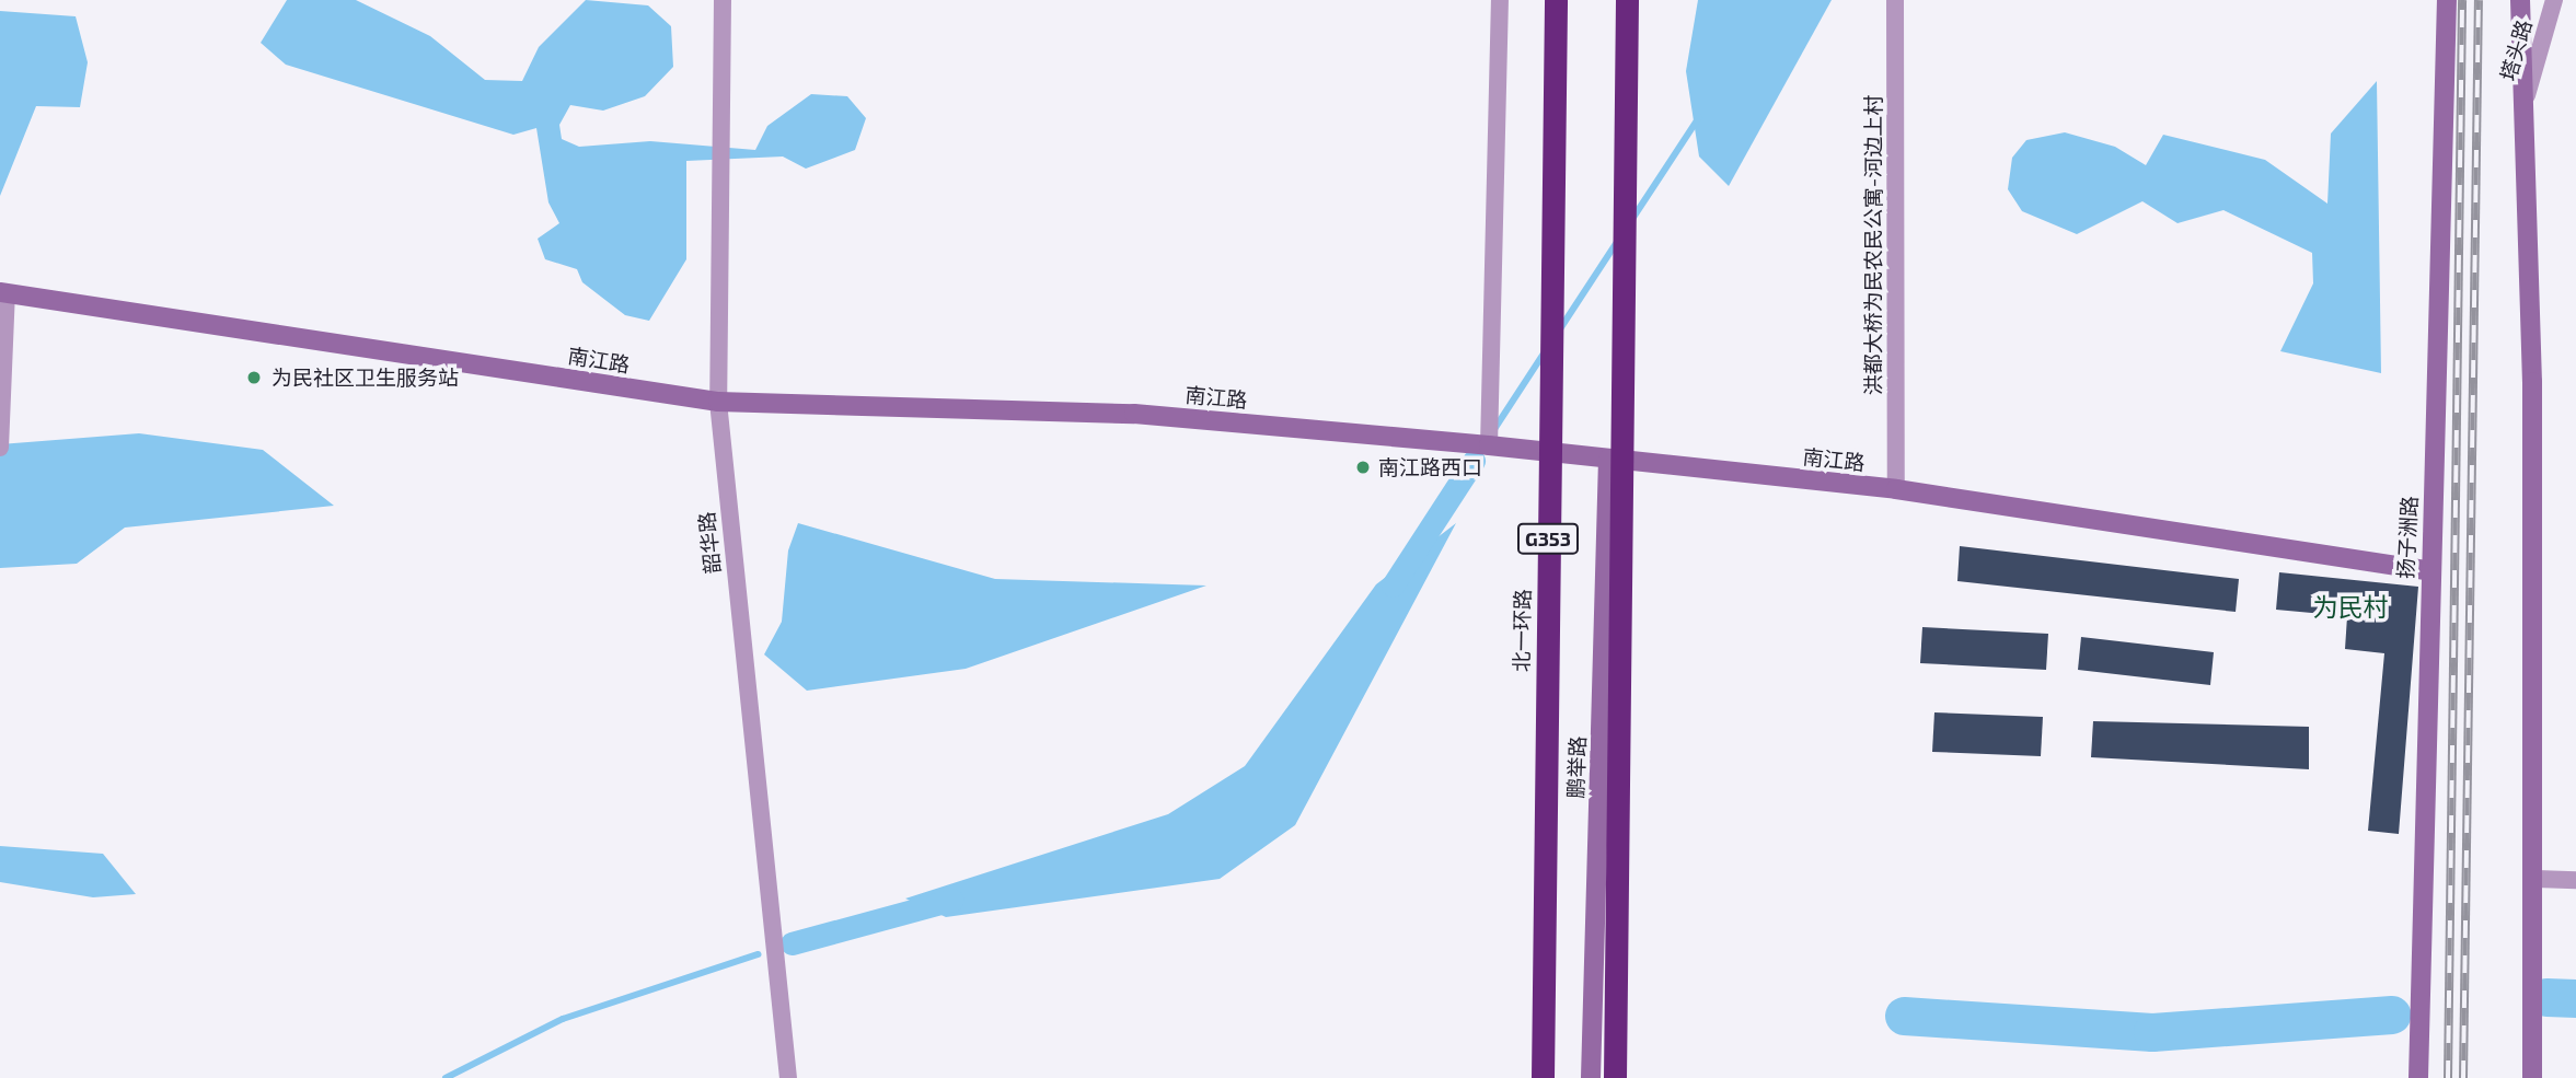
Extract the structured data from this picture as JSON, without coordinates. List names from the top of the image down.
{
  "streets": {
    "highway": ["G353", "北一环路"],
    "main road": ["南江路", "扬子洲路", "鹏举路"],
    "street": ["塔头路", "洪都大桥为民农民公寓-河边上村", "韶华路"]
  },
  "crossings": [
    ["洪都大桥为民农民公寓-河边上村", "南江路"],
    ["南江路", "扬子洲路"],
    ["南江路", "韶华路"],
    ["南江路", "鹏举路"]
  ],
  "districts": ["为民村"],
  "places": ["为民社区卫生服务站", "南江路西口"]
}
